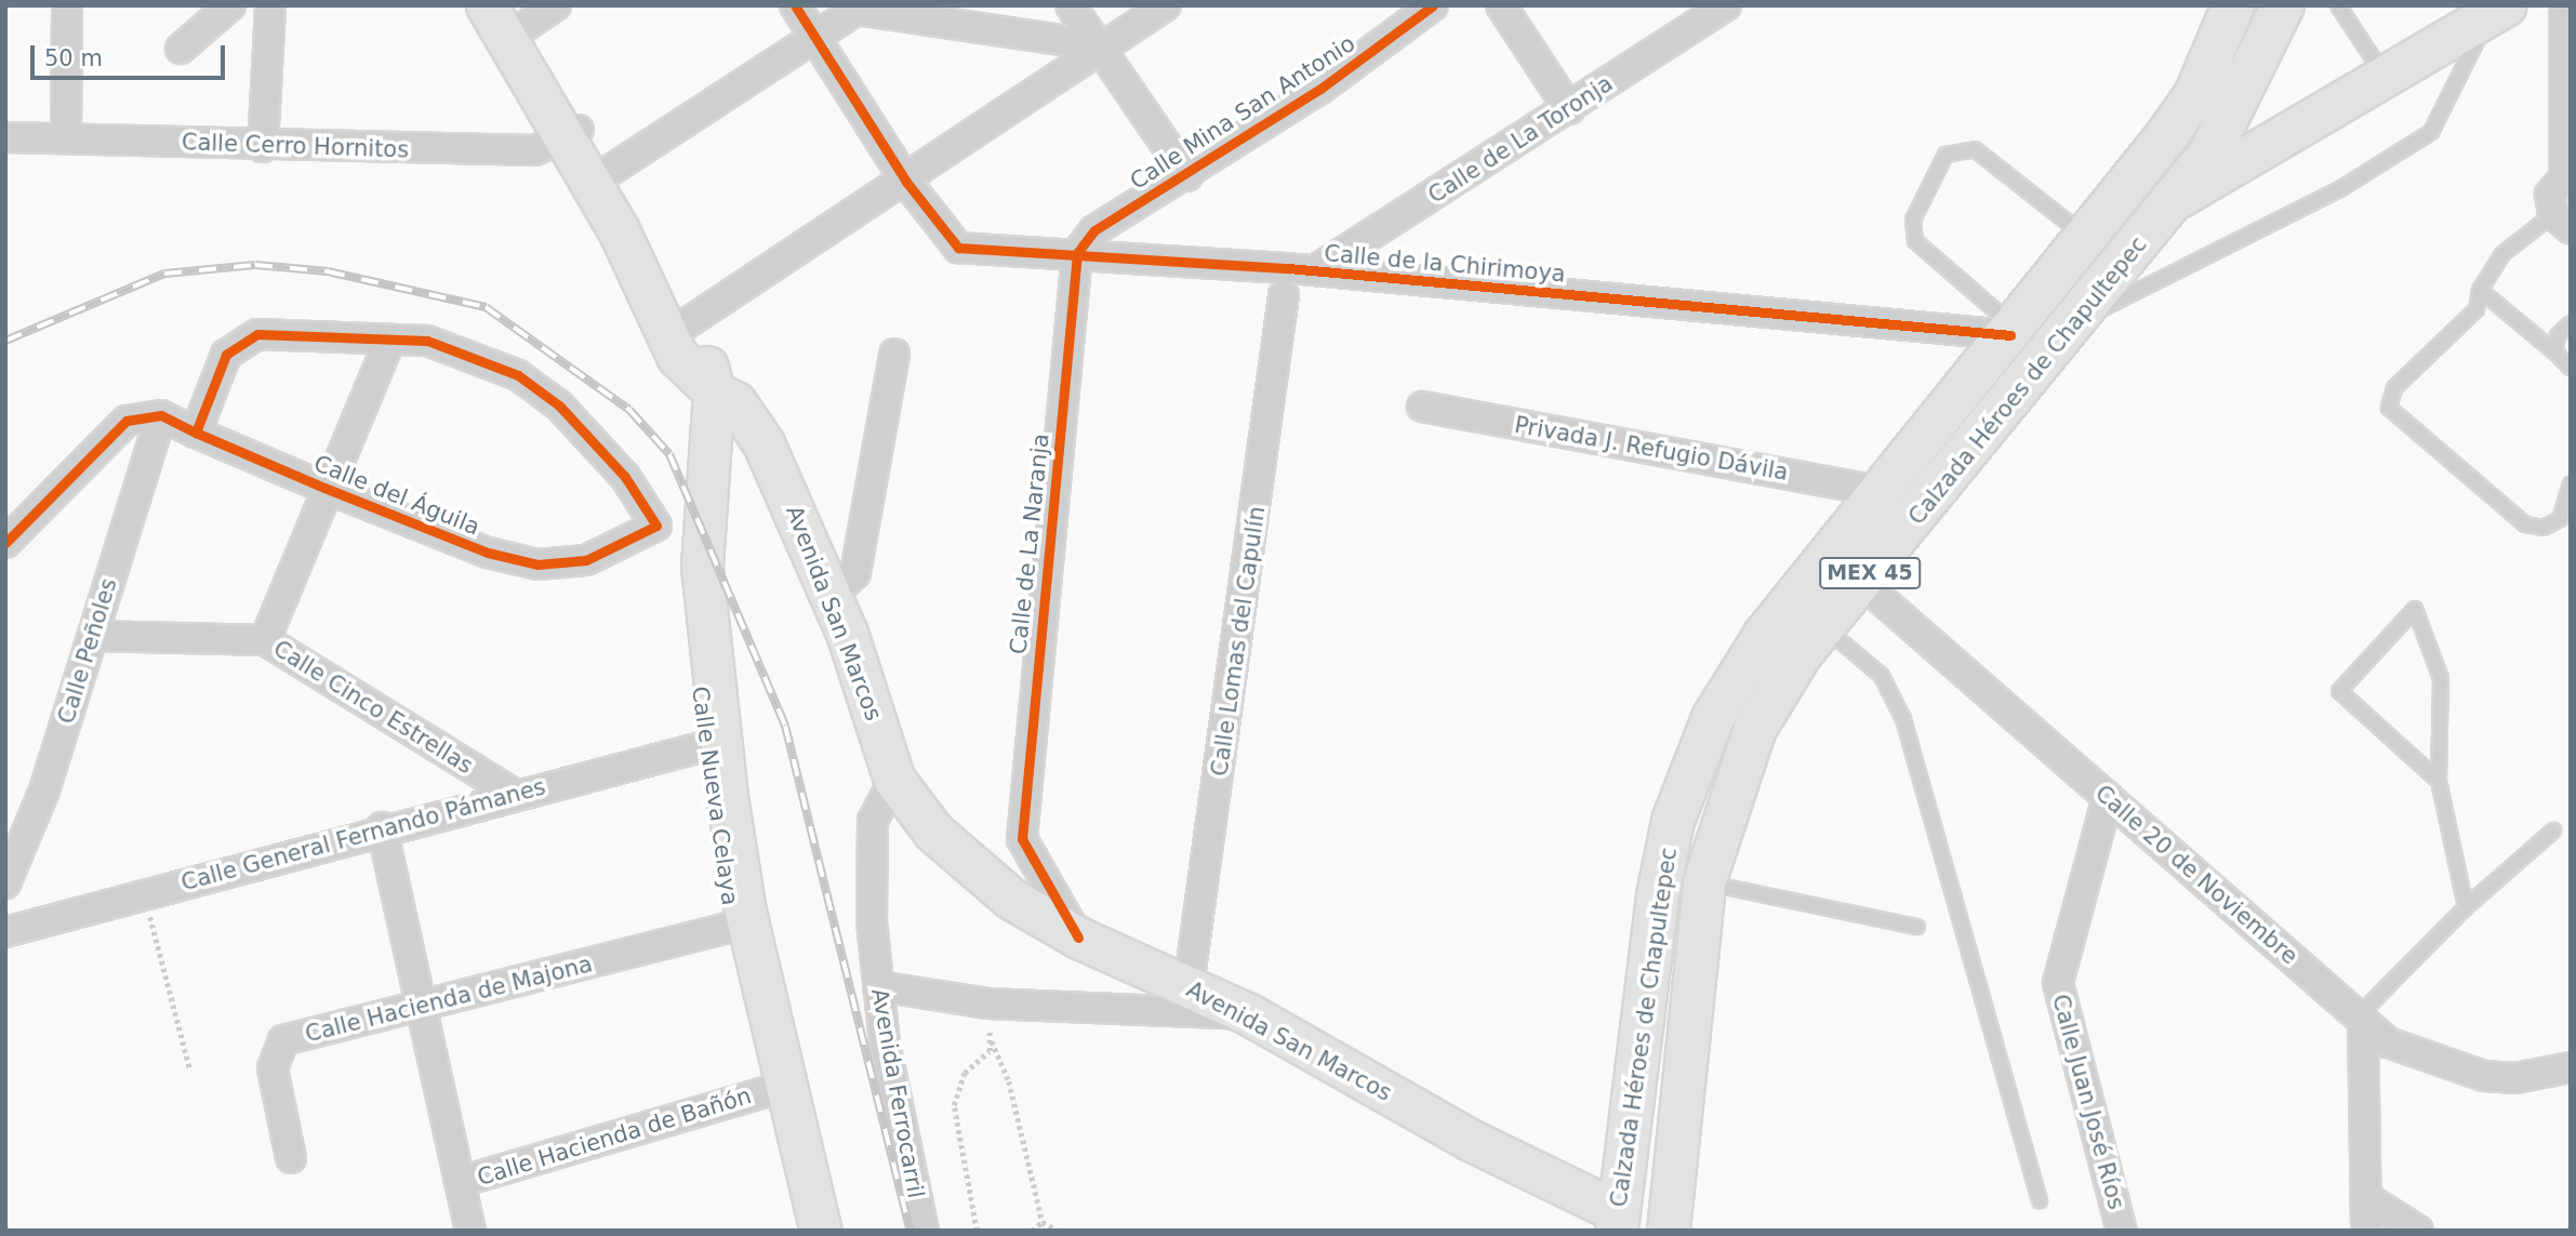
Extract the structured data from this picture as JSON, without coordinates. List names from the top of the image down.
{
  "streets": {
    "main road": [
      "Calzada Héroes de Chapultepec",
      "MEX 45",
      "Avenida San Marcos",
      "Calle Nueva Celaya"
    ],
    "street": [
      "Calle Mina San Antonio",
      "Calle de La Toronja",
      "Calle Cerro Hornitos",
      "Calle de la Chirimoya",
      "Privada J. Refugio Dávila",
      "Calle del Águila",
      "Calle de La Naranja",
      "Calle Lomas del Capulín",
      "Calle Peñoles",
      "Calle Cinco Estrellas",
      "Calle General Fernando Pámanes",
      "Calle 20 de Noviembre",
      "Calle Hacienda de Majona",
      "Avenida Ferrocarril",
      "Calle Juan José Ríos",
      "Calle Hacienda de Bañón"
    ]
  },
  "crossings": [
    ["Calle Mina San Antonio", "Calle de la Chirimoya"],
    ["Calle Mina San Antonio", "Calle de La Naranja"],
    ["Calle de La Toronja", "Calle de la Chirimoya"],
    ["Calle de la Chirimoya", "Calzada Héroes de Chapultepec"],
    ["Calle de la Chirimoya", "Calle de La Naranja"],
    ["Calzada Héroes de Chapultepec", "Privada J. Refugio Dávila"],
    ["Calzada Héroes de Chapultepec", "Avenida San Marcos"],
    ["Calzada Héroes de Chapultepec", "Calle 20 de Noviembre"],
    ["Calle del Águila", "Calle Peñoles"],
    ["Calle de La Naranja", "Avenida San Marcos"],
    ["Avenida San Marcos", "Calle Lomas del Capulín"],
    ["Avenida San Marcos", "Calle Nueva Celaya"],
    ["Avenida San Marcos", "Avenida Ferrocarril"],
    ["Calle Peñoles", "Calle Cinco Estrellas"],
    ["Calle Cinco Estrellas", "Calle General Fernando Pámanes"],
    ["Calle Nueva Celaya", "Calle General Fernando Pámanes"],
    ["Calle Nueva Celaya", "Calle Hacienda de Majona"],
    ["Calle Nueva Celaya", "Calle Hacienda de Bañón"],
    ["Calle 20 de Noviembre", "Calle Juan José Ríos"]
  ],
  "scale_bar": "50 m"
}
